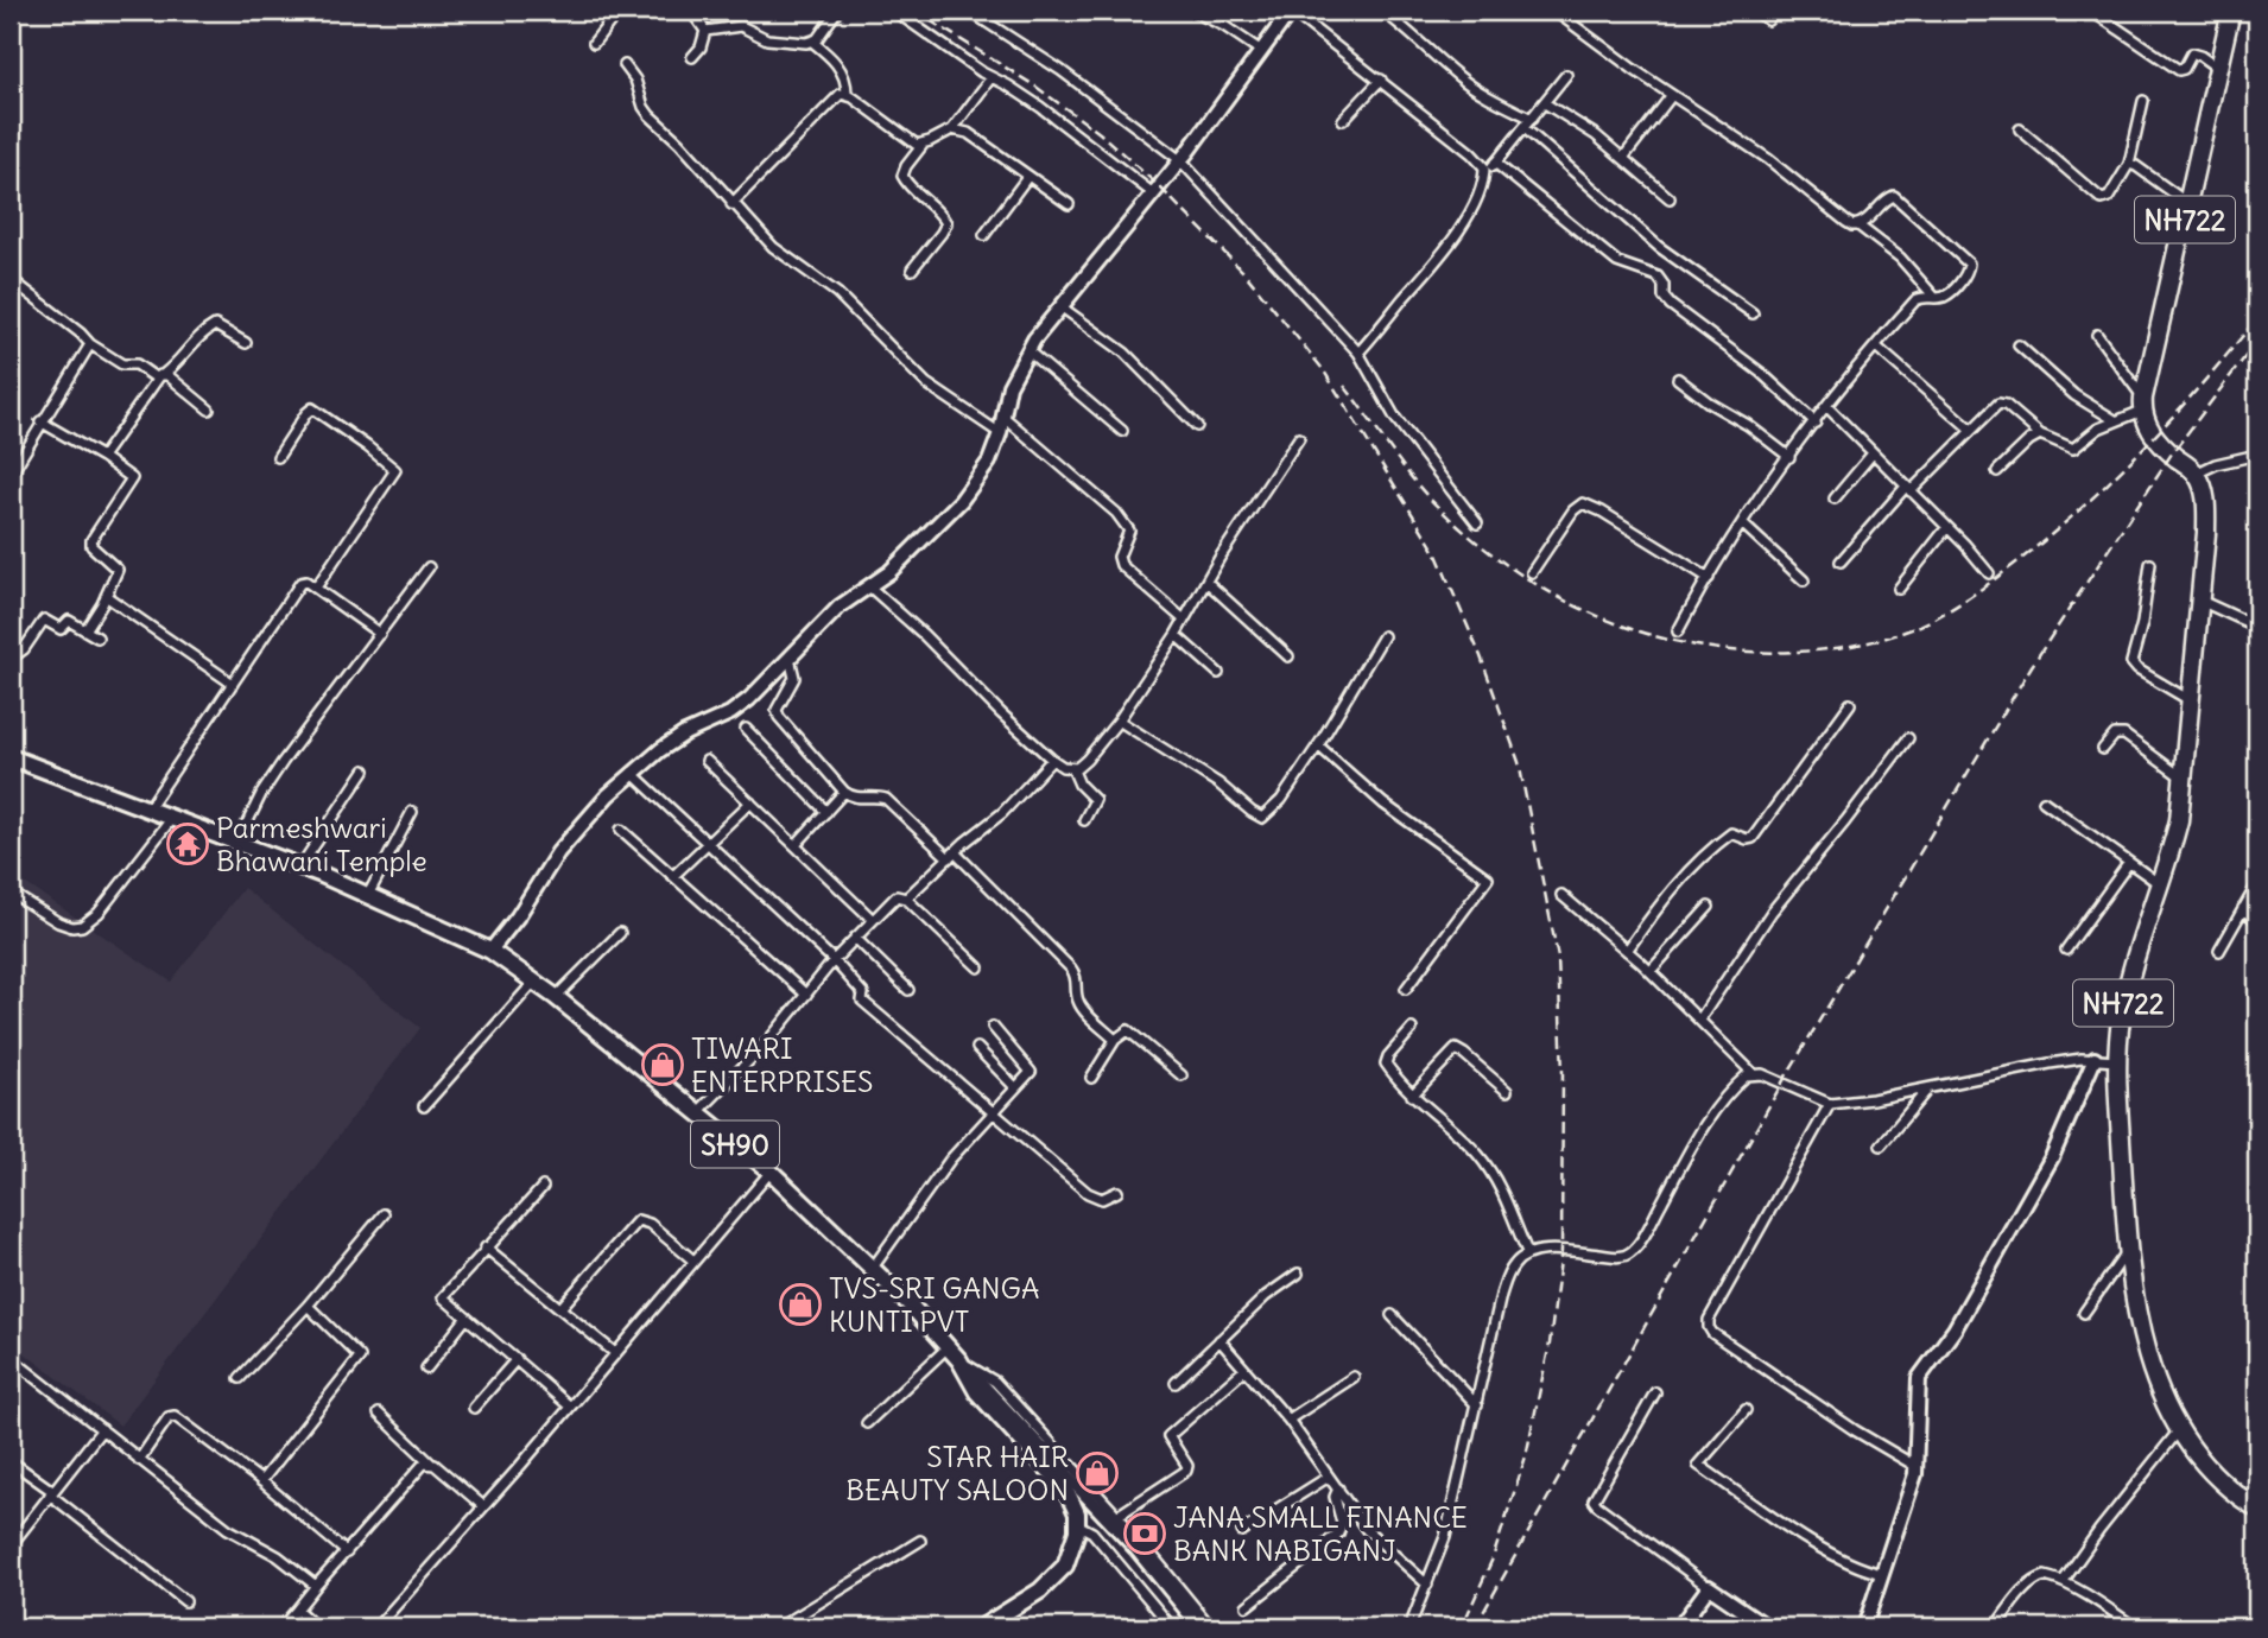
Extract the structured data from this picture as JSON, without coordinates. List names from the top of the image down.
{
  "streets": {
    "highway": ["NH722"],
    "main road": ["SH90"]
  },
  "places": {
    "temple": ["Parmeshwari Bhawani Temple"],
    "shop": ["TIWARI ENTERPRISES", "TVS-SRI GANGA KUNTI PVT", "STAR HAIR BEAUTY SALOON"],
    "bank": ["JANA SMALL FINANCE BANK NABIGANJ"]
  }
}
